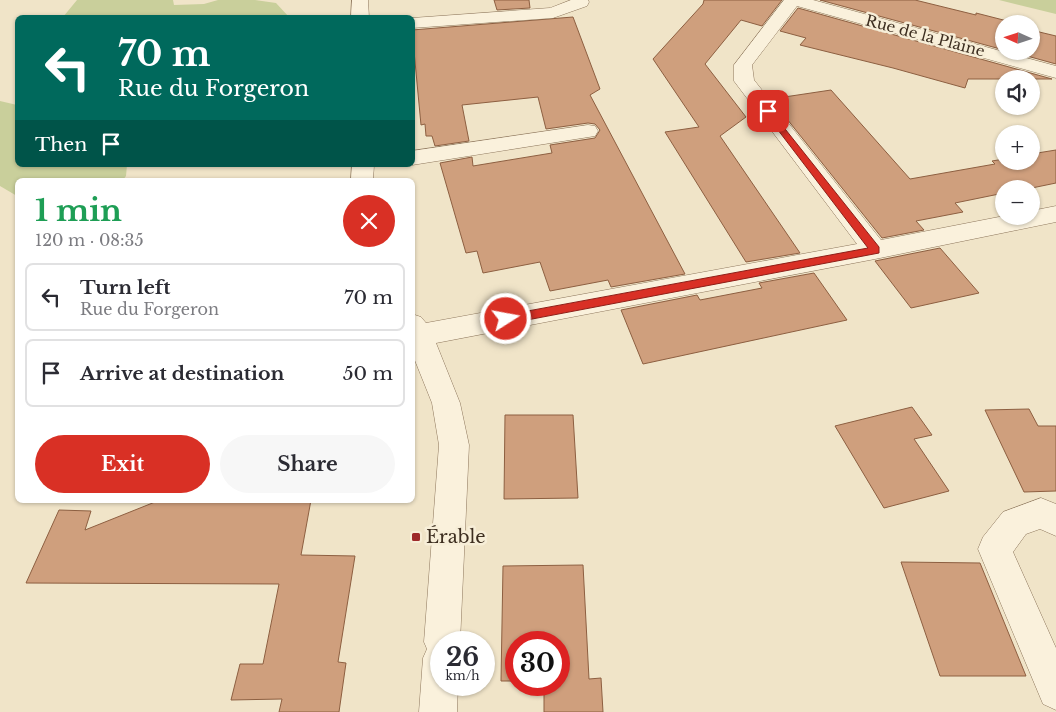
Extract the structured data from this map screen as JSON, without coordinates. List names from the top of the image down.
{
  "streets": {
    "street": ["Rue de la Plaine"]
  },
  "places": {
    "transit": ["Érable"]
  },
  "north": "left",
  "page": {
    "map_buttons": ["+", "−"],
    "turn": ["70 m", "Rue du Forgeron"],
    "then": "Then",
    "heading": ["1 min", "120 m · 08:35"],
    "list": [
      {
        "name": "Turn left",
        "note": "Rue du Forgeron",
        "value": "70 m"
      },
      {
        "name": "Arrive at destination",
        "value": "50 m"
      }
    ],
    "buttons": ["Exit", "Share"],
    "speed": "26 km/h",
    "limit": "30"
  }
}
